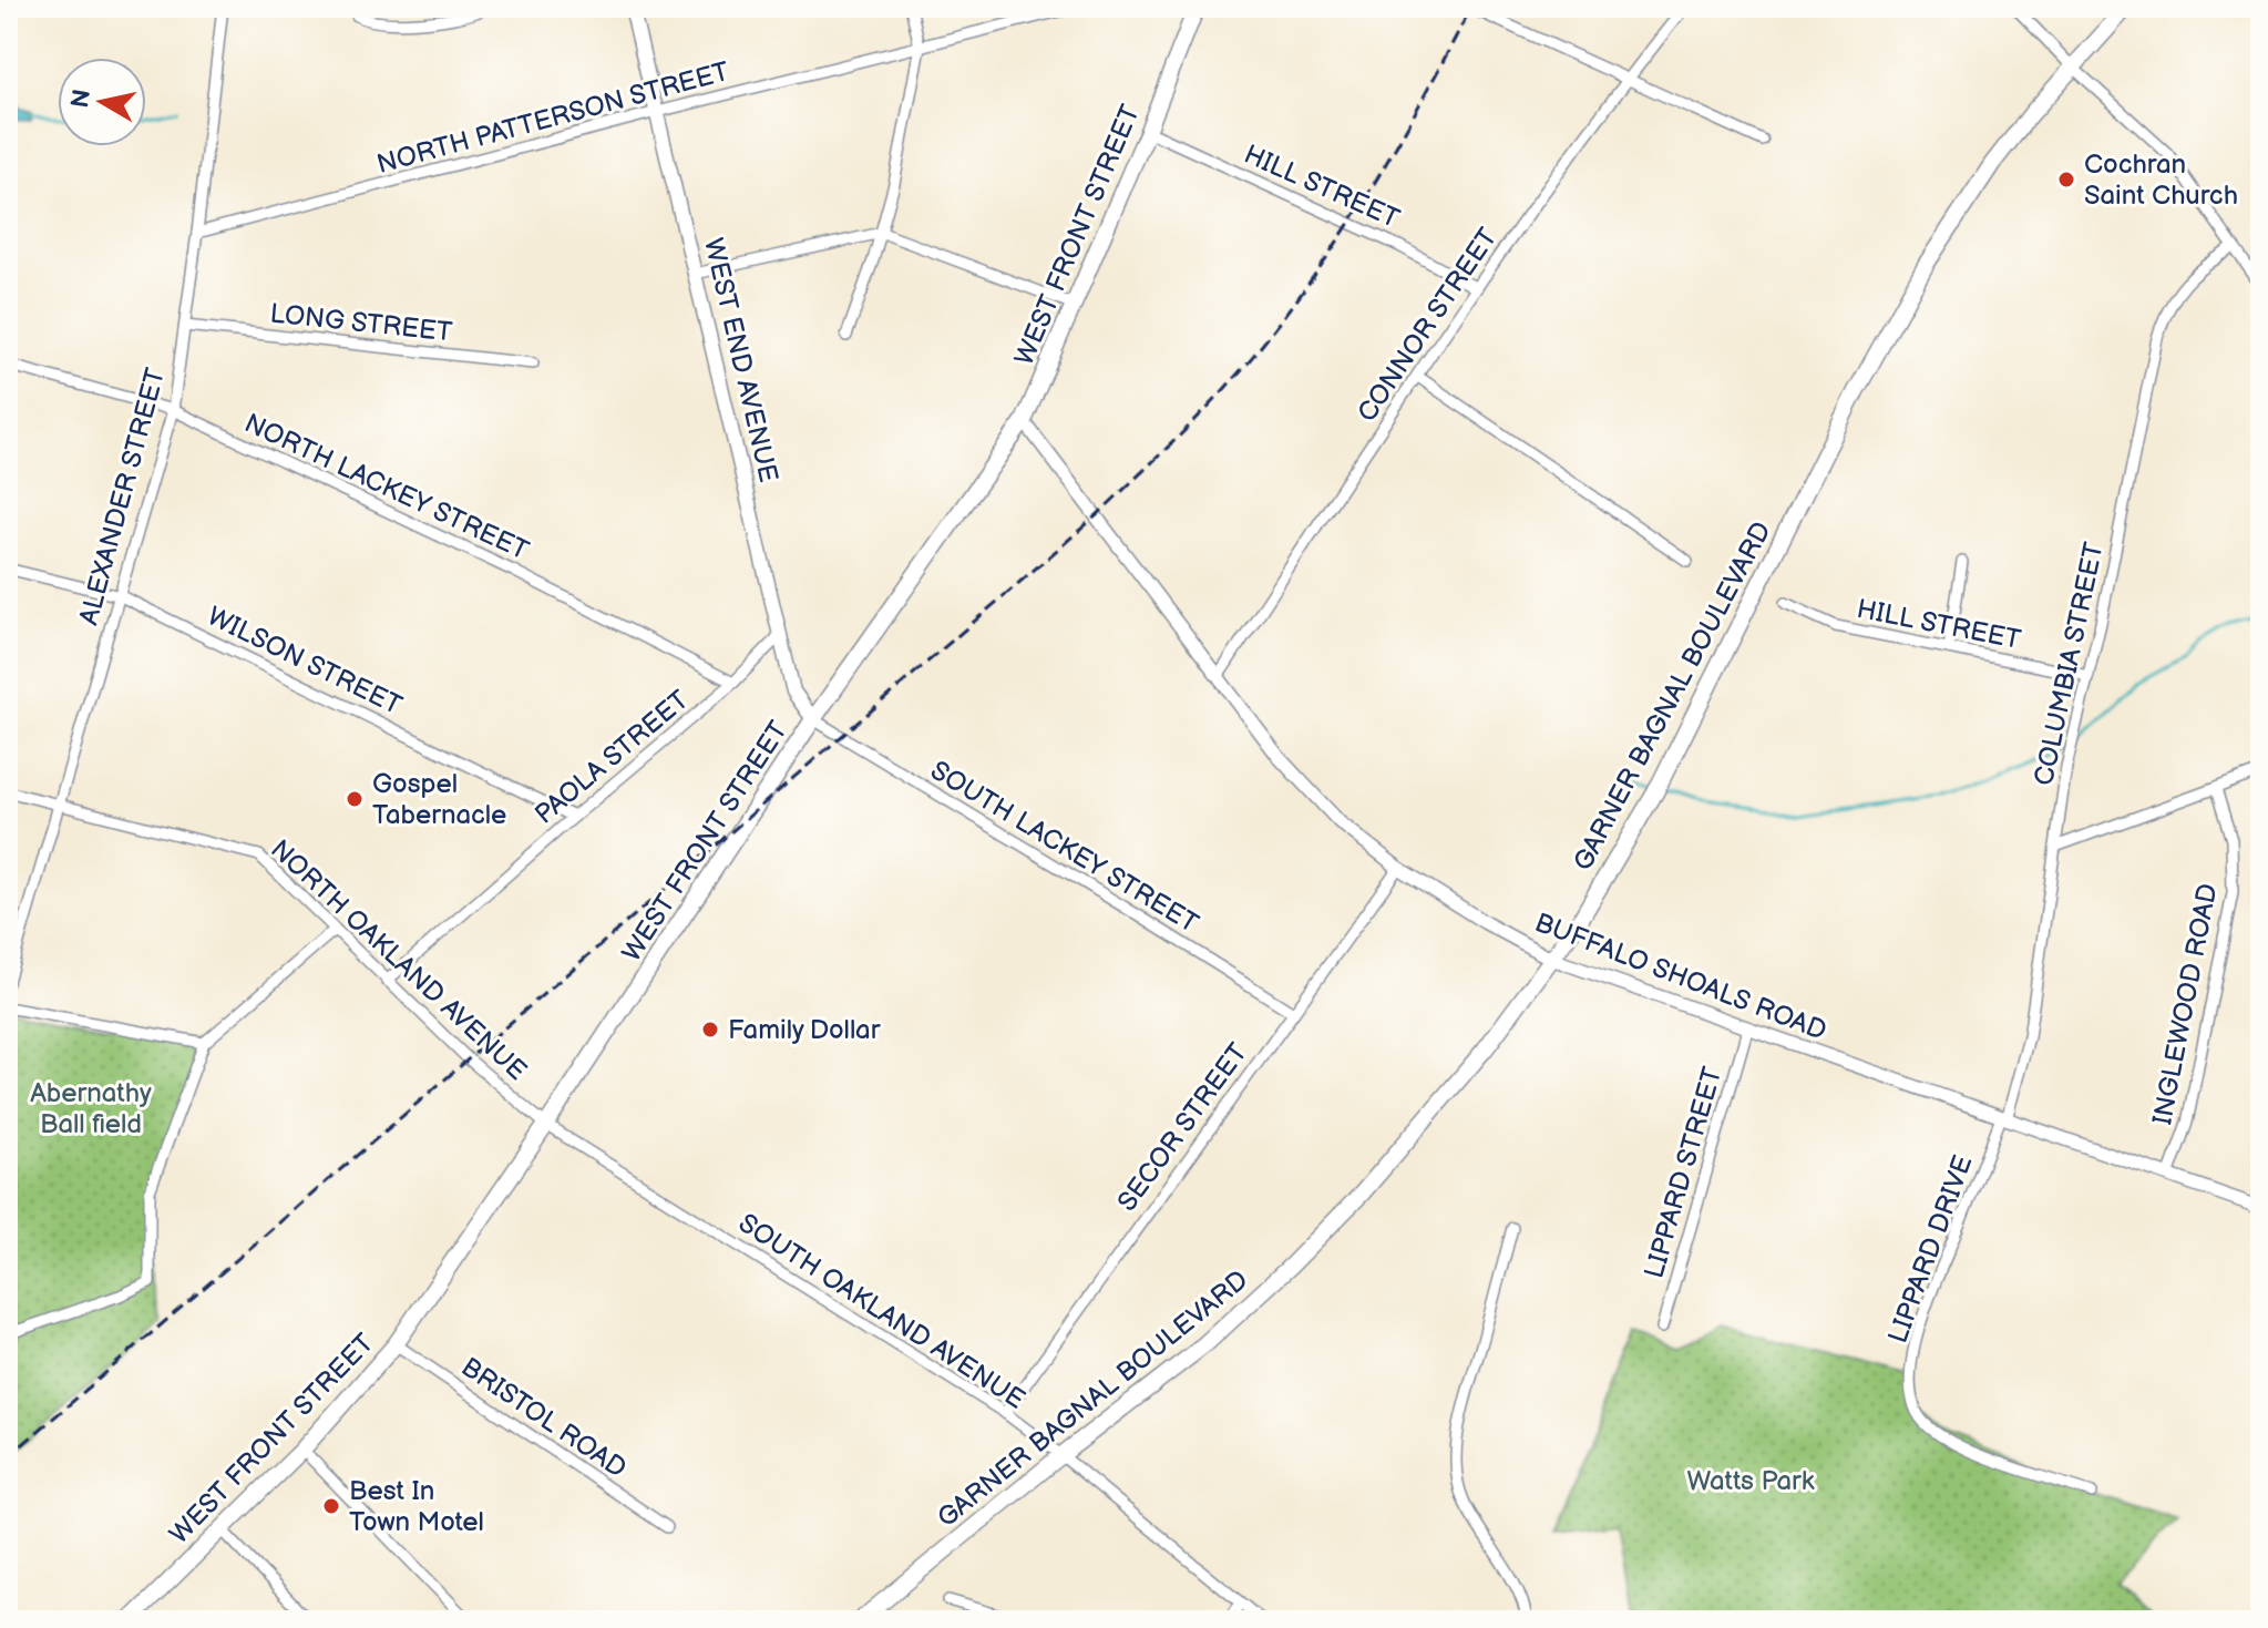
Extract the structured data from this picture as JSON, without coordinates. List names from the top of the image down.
{
  "streets": {
    "main road": ["WEST FRONT STREET", "WEST END AVENUE", "GARNER BAGNAL BOULEVARD"],
    "street": [
      "NORTH PATTERSON STREET",
      "HILL STREET",
      "LONG STREET",
      "CONNOR STREET",
      "NORTH LACKEY STREET",
      "ALEXANDER STREET",
      "WILSON STREET",
      "COLUMBIA STREET",
      "PAOLA STREET",
      "SOUTH LACKEY STREET",
      "NORTH OAKLAND AVENUE",
      "BUFFALO SHOALS ROAD",
      "INGLEWOOD ROAD",
      "SECOR STREET",
      "LIPPARD STREET",
      "LIPPARD DRIVE",
      "SOUTH OAKLAND AVENUE",
      "BRISTOL ROAD"
    ]
  },
  "crossings": [
    ["NORTH PATTERSON STREET", "WEST END AVENUE"],
    ["NORTH PATTERSON STREET", "ALEXANDER STREET"],
    ["HILL STREET", "WEST FRONT STREET"],
    ["HILL STREET", "CONNOR STREET"],
    ["HILL STREET", "COLUMBIA STREET"],
    ["WEST FRONT STREET", "WEST END AVENUE"],
    ["WEST FRONT STREET", "SOUTH LACKEY STREET"],
    ["WEST FRONT STREET", "NORTH OAKLAND AVENUE"],
    ["WEST FRONT STREET", "BUFFALO SHOALS ROAD"],
    ["WEST FRONT STREET", "SOUTH OAKLAND AVENUE"],
    ["WEST FRONT STREET", "BRISTOL ROAD"],
    ["LONG STREET", "ALEXANDER STREET"],
    ["CONNOR STREET", "BUFFALO SHOALS ROAD"],
    ["WEST END AVENUE", "PAOLA STREET"],
    ["WEST END AVENUE", "SOUTH LACKEY STREET"],
    ["NORTH LACKEY STREET", "ALEXANDER STREET"],
    ["NORTH LACKEY STREET", "PAOLA STREET"],
    ["ALEXANDER STREET", "WILSON STREET"],
    ["ALEXANDER STREET", "NORTH OAKLAND AVENUE"],
    ["WILSON STREET", "PAOLA STREET"],
    ["COLUMBIA STREET", "BUFFALO SHOALS ROAD"],
    ["COLUMBIA STREET", "LIPPARD DRIVE"],
    ["GARNER BAGNAL BOULEVARD", "BUFFALO SHOALS ROAD"],
    ["GARNER BAGNAL BOULEVARD", "SOUTH OAKLAND AVENUE"],
    ["PAOLA STREET", "NORTH OAKLAND AVENUE"],
    ["SOUTH LACKEY STREET", "SECOR STREET"],
    ["NORTH OAKLAND AVENUE", "SOUTH OAKLAND AVENUE"],
    ["BUFFALO SHOALS ROAD", "INGLEWOOD ROAD"],
    ["BUFFALO SHOALS ROAD", "SECOR STREET"],
    ["BUFFALO SHOALS ROAD", "LIPPARD STREET"],
    ["BUFFALO SHOALS ROAD", "LIPPARD DRIVE"],
    ["SECOR STREET", "SOUTH OAKLAND AVENUE"]
  ],
  "parks": ["Abernathy Ball field", "Watts Park"],
  "places": [
    "Cochran Saint Church",
    "Gospel Tabernacle",
    "Family Dollar",
    "Best In Town Motel"
  ],
  "north": "left"
}
